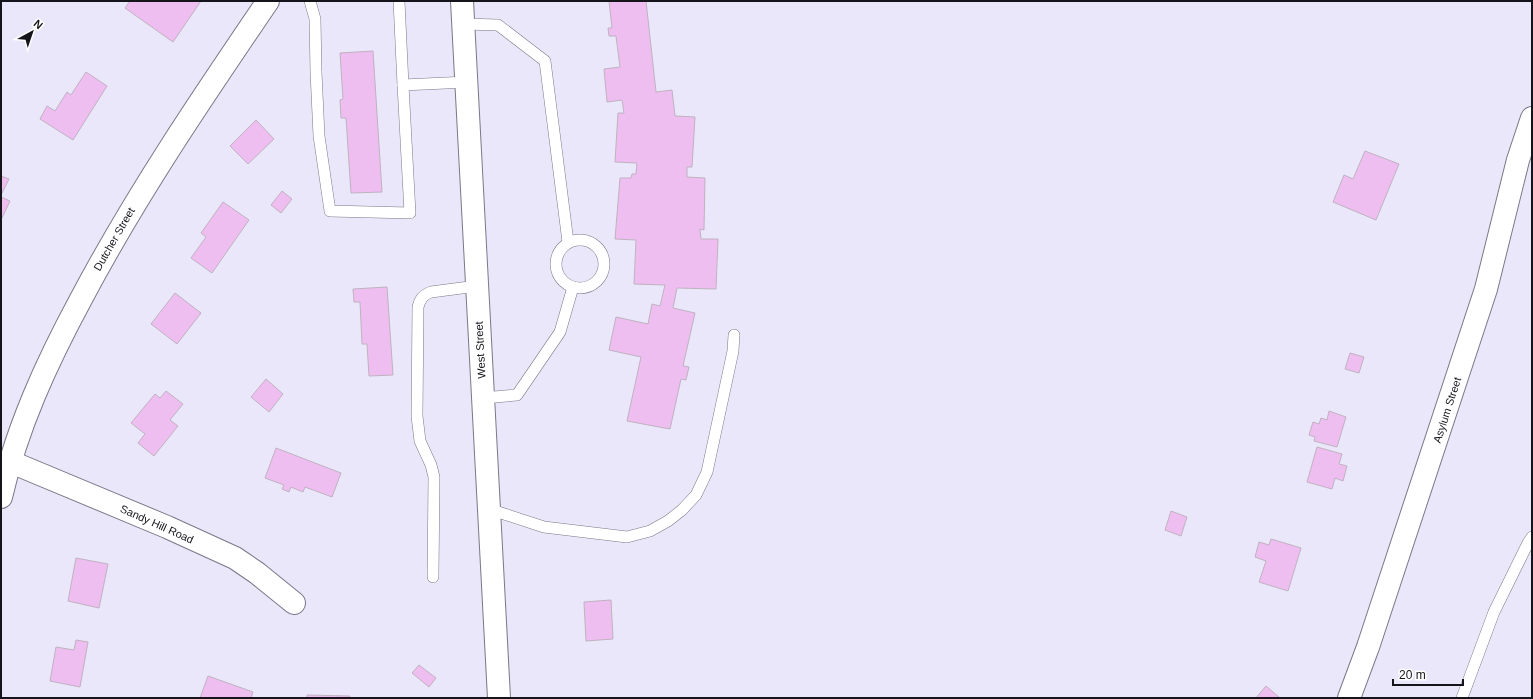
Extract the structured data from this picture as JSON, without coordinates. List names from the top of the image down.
{
  "streets": {
    "street": [
      "Dutcher Street",
      "West Street",
      "Asylum Street",
      "Sandy Hill Road"
    ]
  },
  "crossings": [
    ["Dutcher Street", "Sandy Hill Road"]
  ],
  "scale_bar": "20 m",
  "north": "top right"
}
